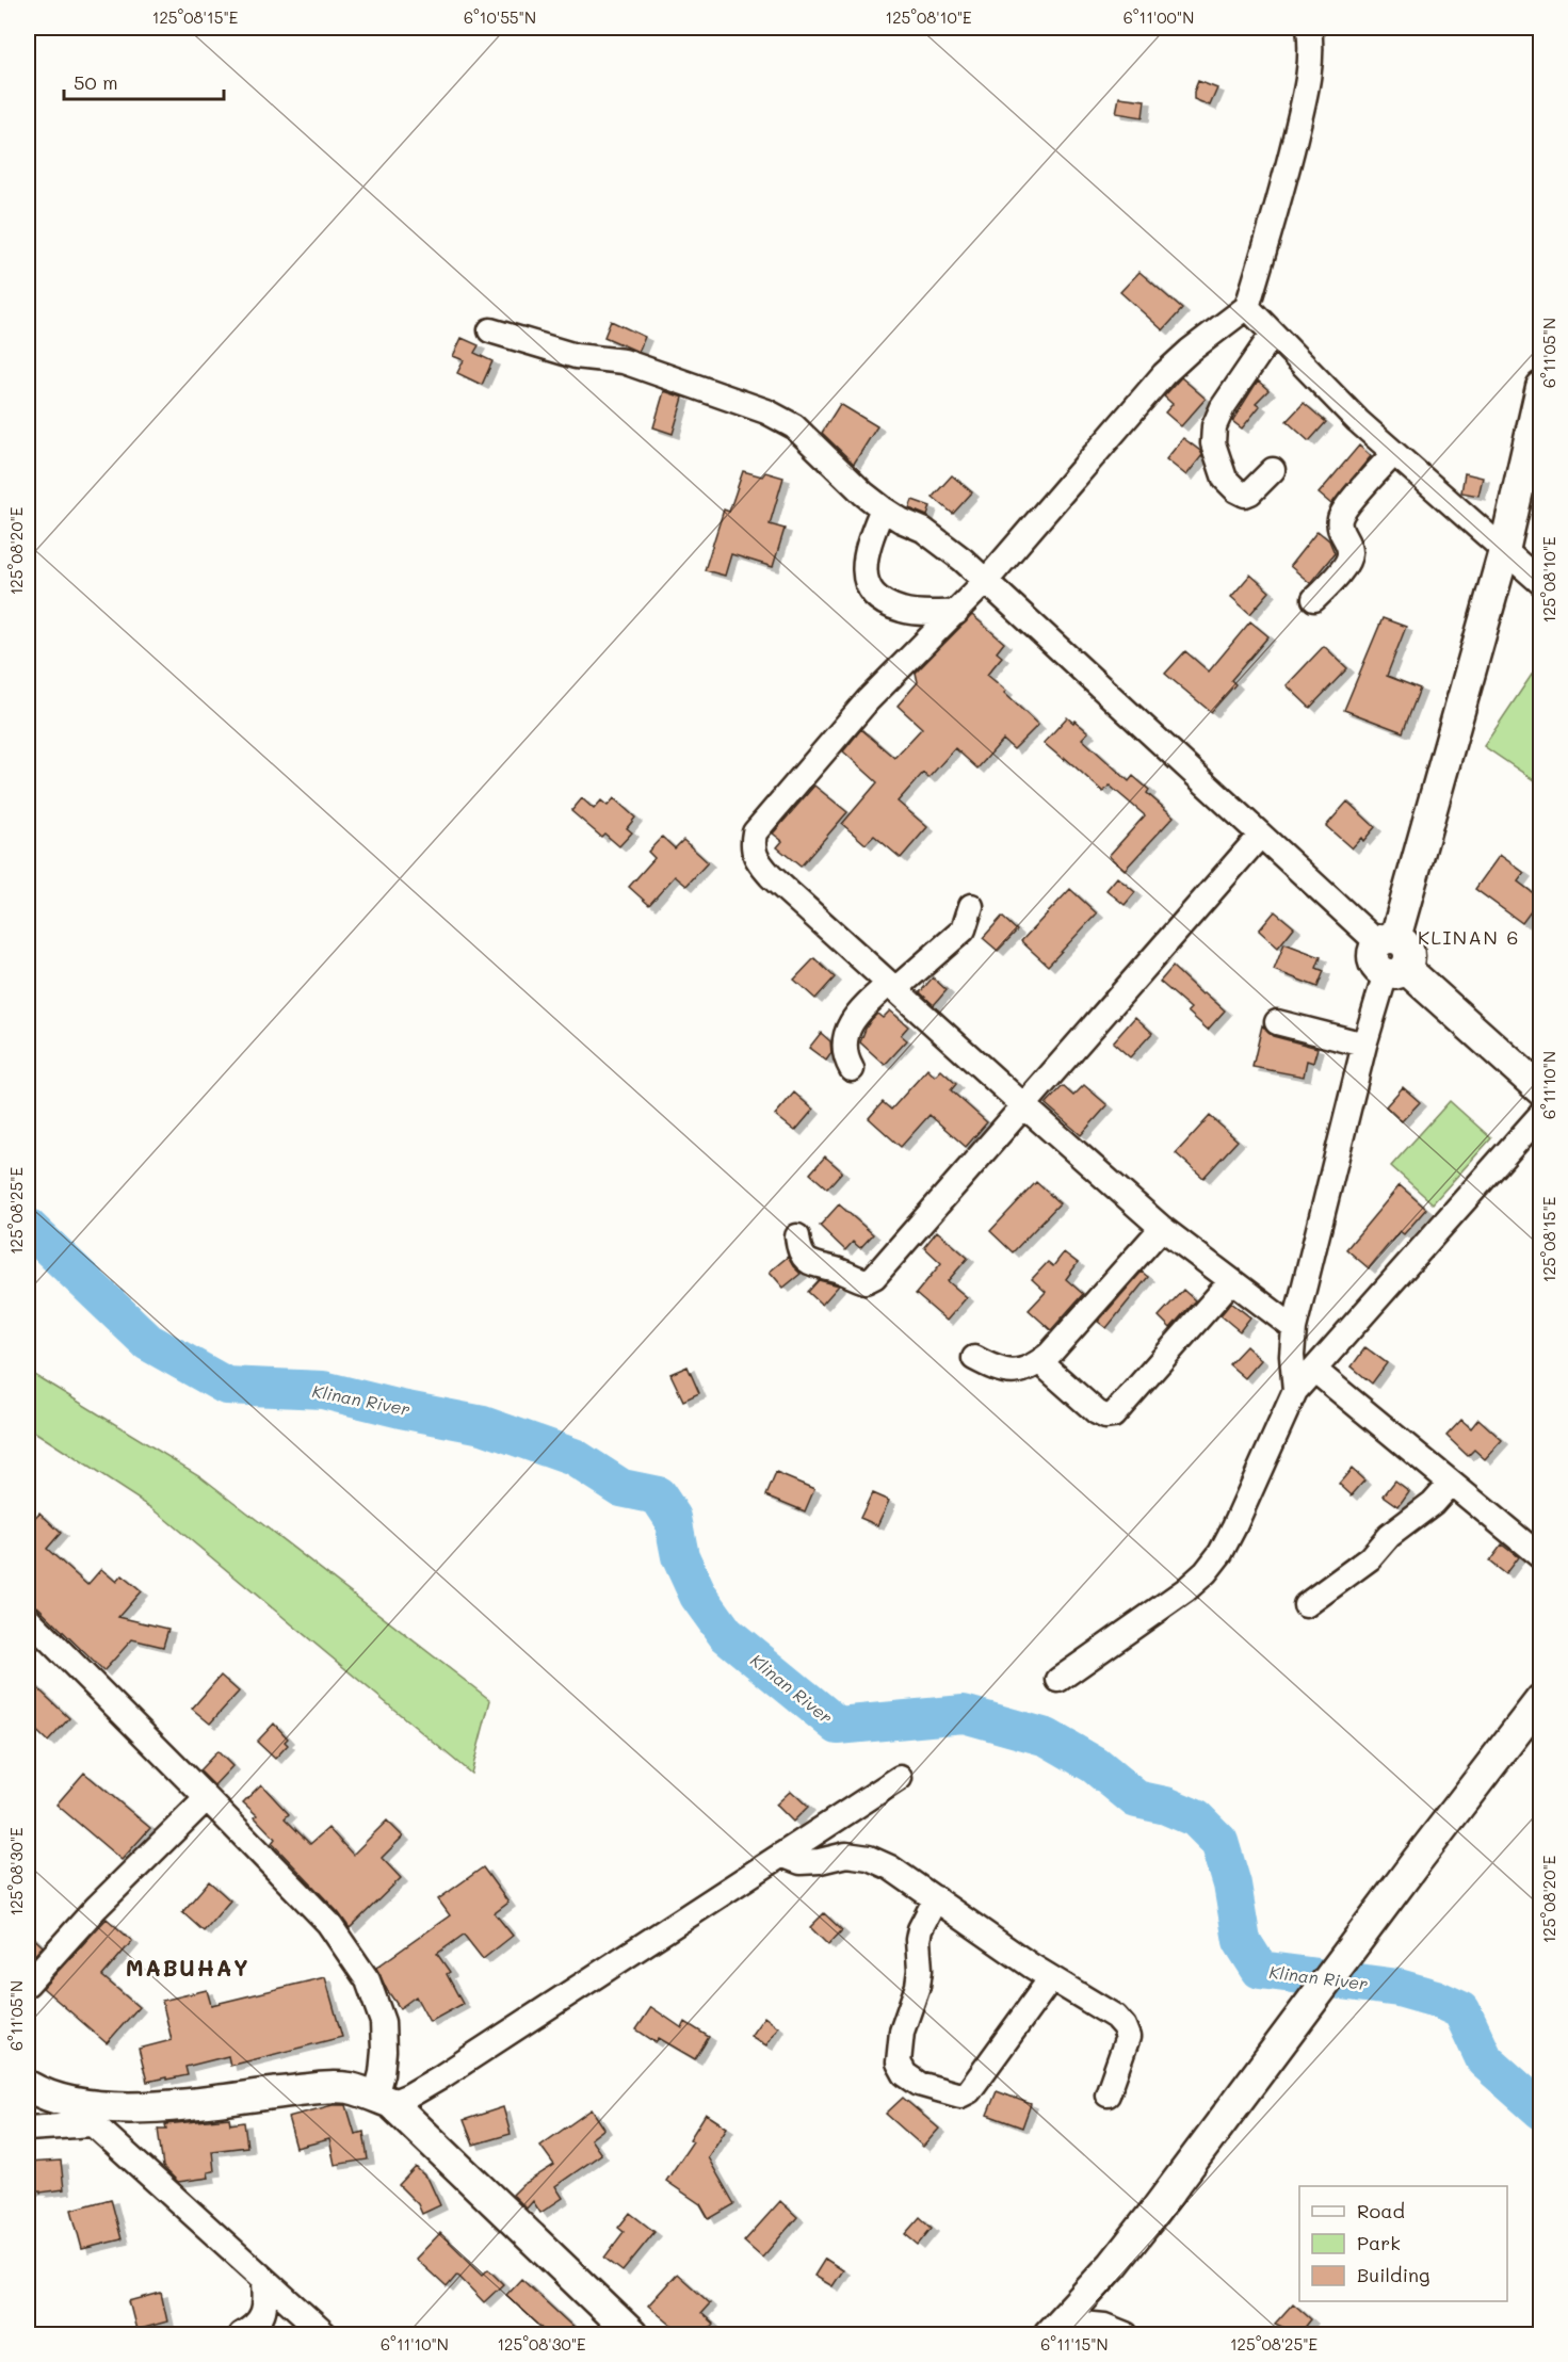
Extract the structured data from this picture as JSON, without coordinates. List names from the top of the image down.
{
  "districts": ["KLINAN 6", "MABUHAY"],
  "water": ["Klinan River"],
  "legend": ["Road", "Park", "Building"],
  "scale_bar": "50 m",
  "coordinates": [
    "125°08'15\"E",
    "6°10'55\"N",
    "125°08'10\"E",
    "6°11'00\"N",
    "6°11'05\"N",
    "125°08'20\"E",
    "6°11'10\"N",
    "125°08'25\"E",
    "125°08'30\"E",
    "6°11'15\"N"
  ]
}
